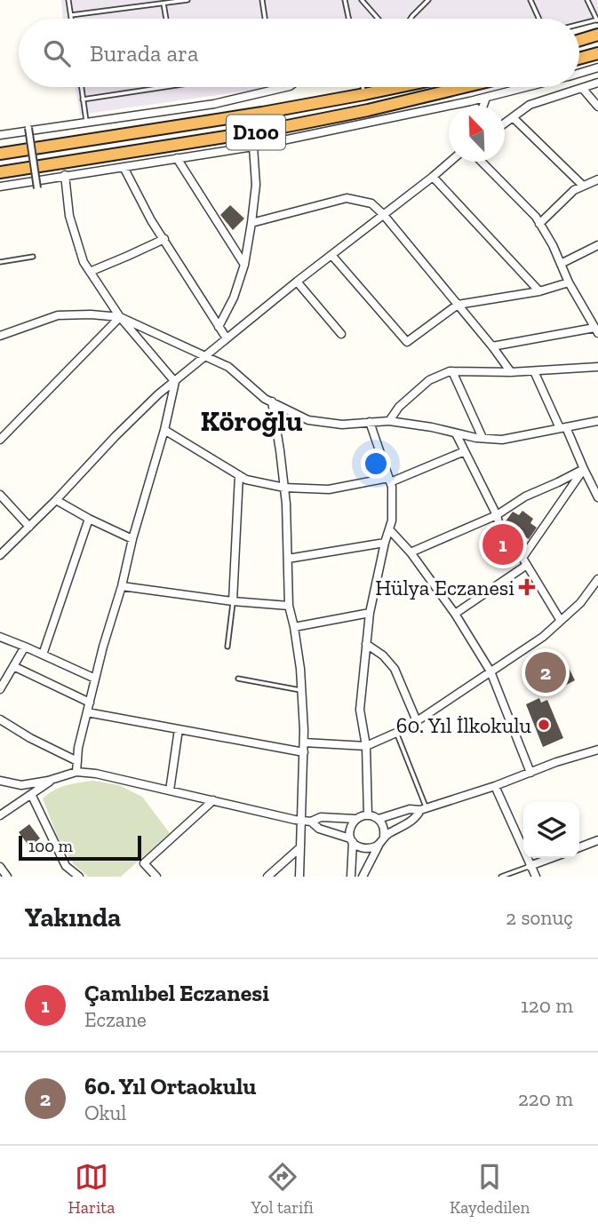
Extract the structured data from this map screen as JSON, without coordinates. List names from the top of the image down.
{
  "streets": {
    "highway": ["D100"]
  },
  "districts": ["Köroğlu"],
  "places": {
    "health": ["Hülya Eczanesi"],
    "other": ["60. Yıl İlkokulu"]
  },
  "scale_bar": "100 m",
  "north": "top left",
  "page": {
    "search": "Burada ara",
    "pins": ["1", "2"],
    "scale": "100 m",
    "heading": ["Yakında", "2 sonuç"],
    "list": [
      {
        "mark": "1",
        "name": "Çamlıbel Eczanesi",
        "note": "Eczane",
        "value": "120 m"
      },
      {
        "mark": "2",
        "name": "60. Yıl Ortaokulu",
        "note": "Okul",
        "value": "220 m"
      }
    ],
    "nav": ["Harita", "Yol tarifi", "Kaydedilen"]
  }
}
